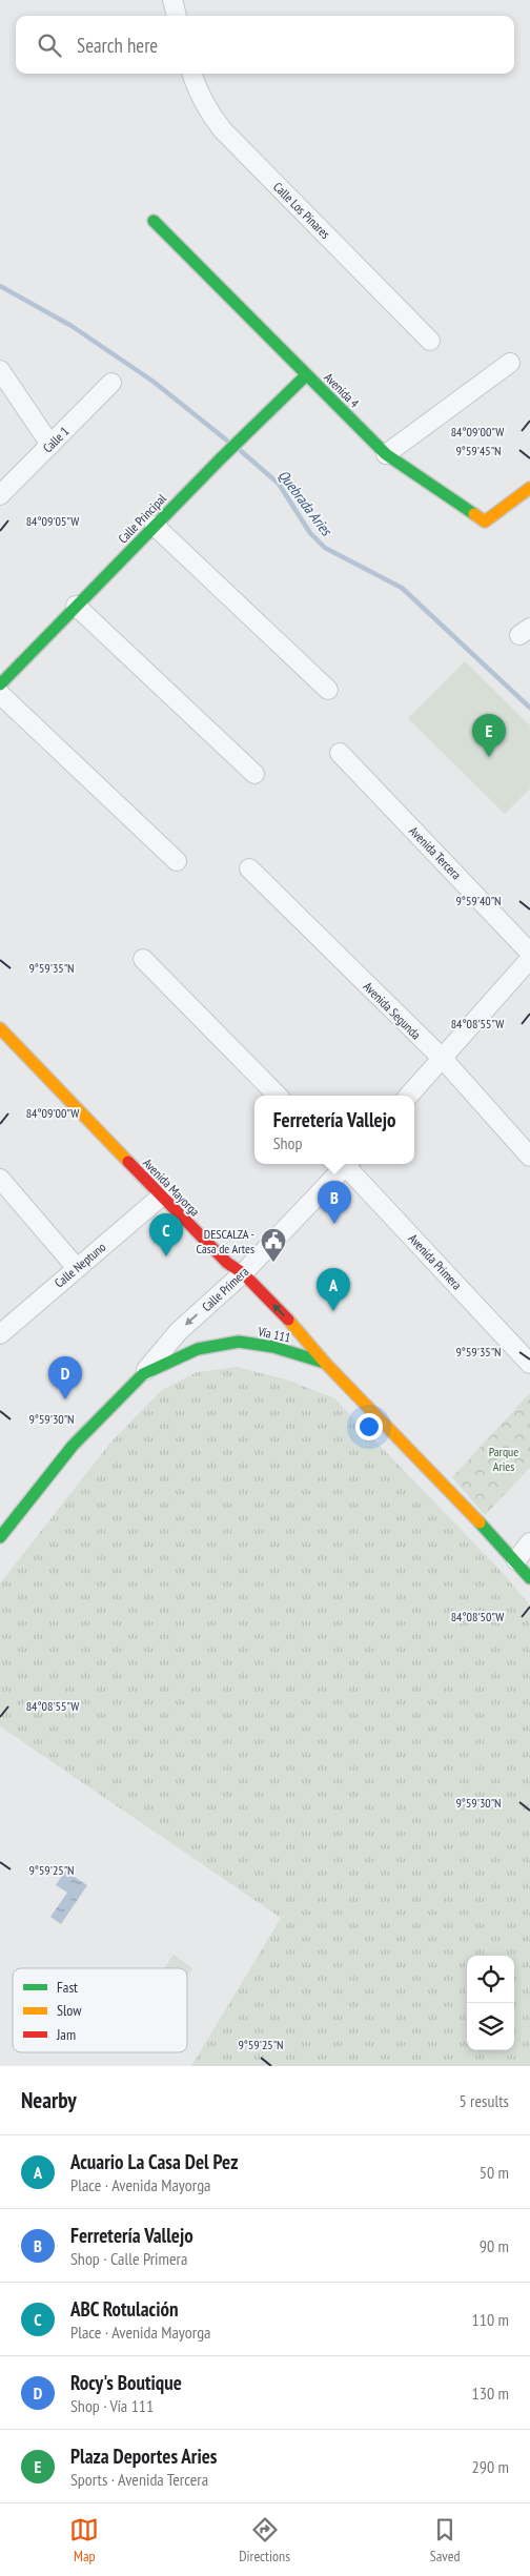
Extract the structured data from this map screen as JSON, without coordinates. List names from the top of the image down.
{
  "streets": {
    "street": [
      "Calle Los Pinares",
      "Avenida 4",
      "Calle 1",
      "Calle Principal",
      "Avenida Tercera",
      "Avenida Segunda",
      "Avenida Mayorga",
      "Avenida Primera",
      "Calle Neptuno",
      "Calle Primera",
      "Vía 111"
    ]
  },
  "crossings": [
    ["Avenida 4", "Calle Principal"],
    ["Avenida Mayorga", "Calle Neptuno"],
    ["Avenida Mayorga", "Calle Primera"],
    ["Avenida Mayorga", "Vía 111"],
    ["Calle Primera", "Vía 111"]
  ],
  "one_way": ["Calle Primera"],
  "water": ["Quebrada Aries"],
  "parks": ["Parque Aries"],
  "places": {
    "public building": ["DESCALZA - Casa de Artes"]
  },
  "legend": ["Fast", "Slow", "Jam"],
  "page": {
    "search": "Search here",
    "pins": [
      "E",
      "B",
      "C",
      "A",
      "D"
    ],
    "popup": ["Ferretería Vallejo", "Shop"],
    "heading": ["Nearby", "5 results"],
    "list": [
      {
        "mark": "A",
        "name": "Acuario La Casa Del Pez",
        "note": "Place · Avenida Mayorga",
        "value": "50 m"
      },
      {
        "mark": "B",
        "name": "Ferretería Vallejo",
        "note": "Shop · Calle Primera",
        "value": "90 m"
      },
      {
        "mark": "C",
        "name": "ABC Rotulación",
        "note": "Place · Avenida Mayorga",
        "value": "110 m"
      },
      {
        "mark": "D",
        "name": "Rocy's Boutique",
        "note": "Shop · Vía 111",
        "value": "130 m"
      },
      {
        "mark": "E",
        "name": "Plaza Deportes Aries",
        "note": "Sports · Avenida Tercera",
        "value": "290 m"
      }
    ],
    "nav": ["Map", "Directions", "Saved"]
  },
  "coordinates": [
    "84°09'00\"W",
    "9°59'45\"N",
    "84°09'05\"W",
    "9°59'40\"N",
    "9°59'35\"N",
    "84°08'55\"W",
    "9°59'30\"N",
    "84°08'50\"W",
    "9°59'25\"N"
  ]
}
